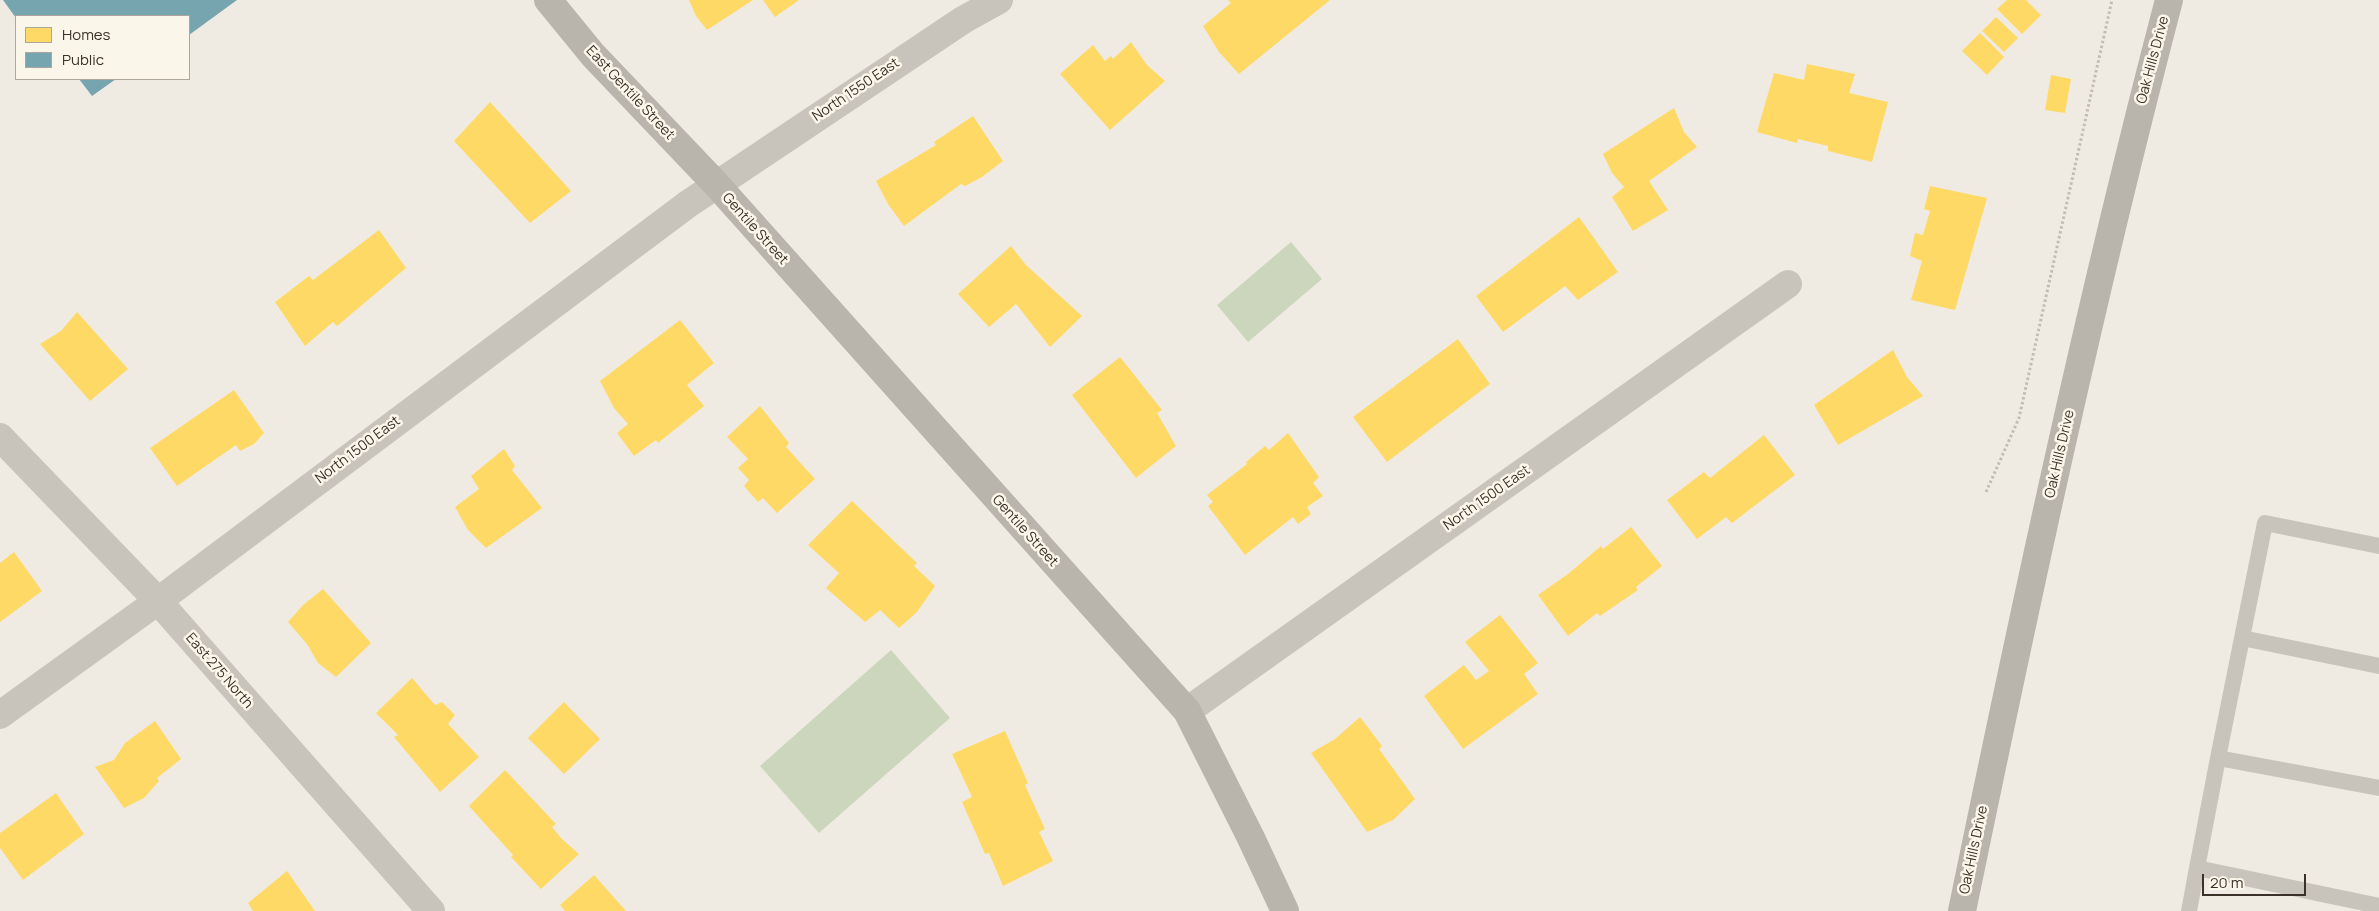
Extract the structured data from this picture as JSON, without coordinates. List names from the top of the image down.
{
  "streets": {
    "street": [
      "Oak Hills Drive",
      "North 1550 East",
      "East Gentile Street",
      "Gentile Street",
      "North 1500 East",
      "East 275 North"
    ]
  },
  "crossings": [
    ["North 1550 East", "East Gentile Street"],
    ["North 1550 East", "Gentile Street"],
    ["North 1550 East", "North 1500 East"],
    ["East Gentile Street", "Gentile Street"],
    ["East Gentile Street", "North 1500 East"],
    ["Gentile Street", "North 1500 East"],
    ["North 1500 East", "East 275 North"]
  ],
  "legend": ["Homes", "Public"],
  "scale_bar": "20 m"
}
